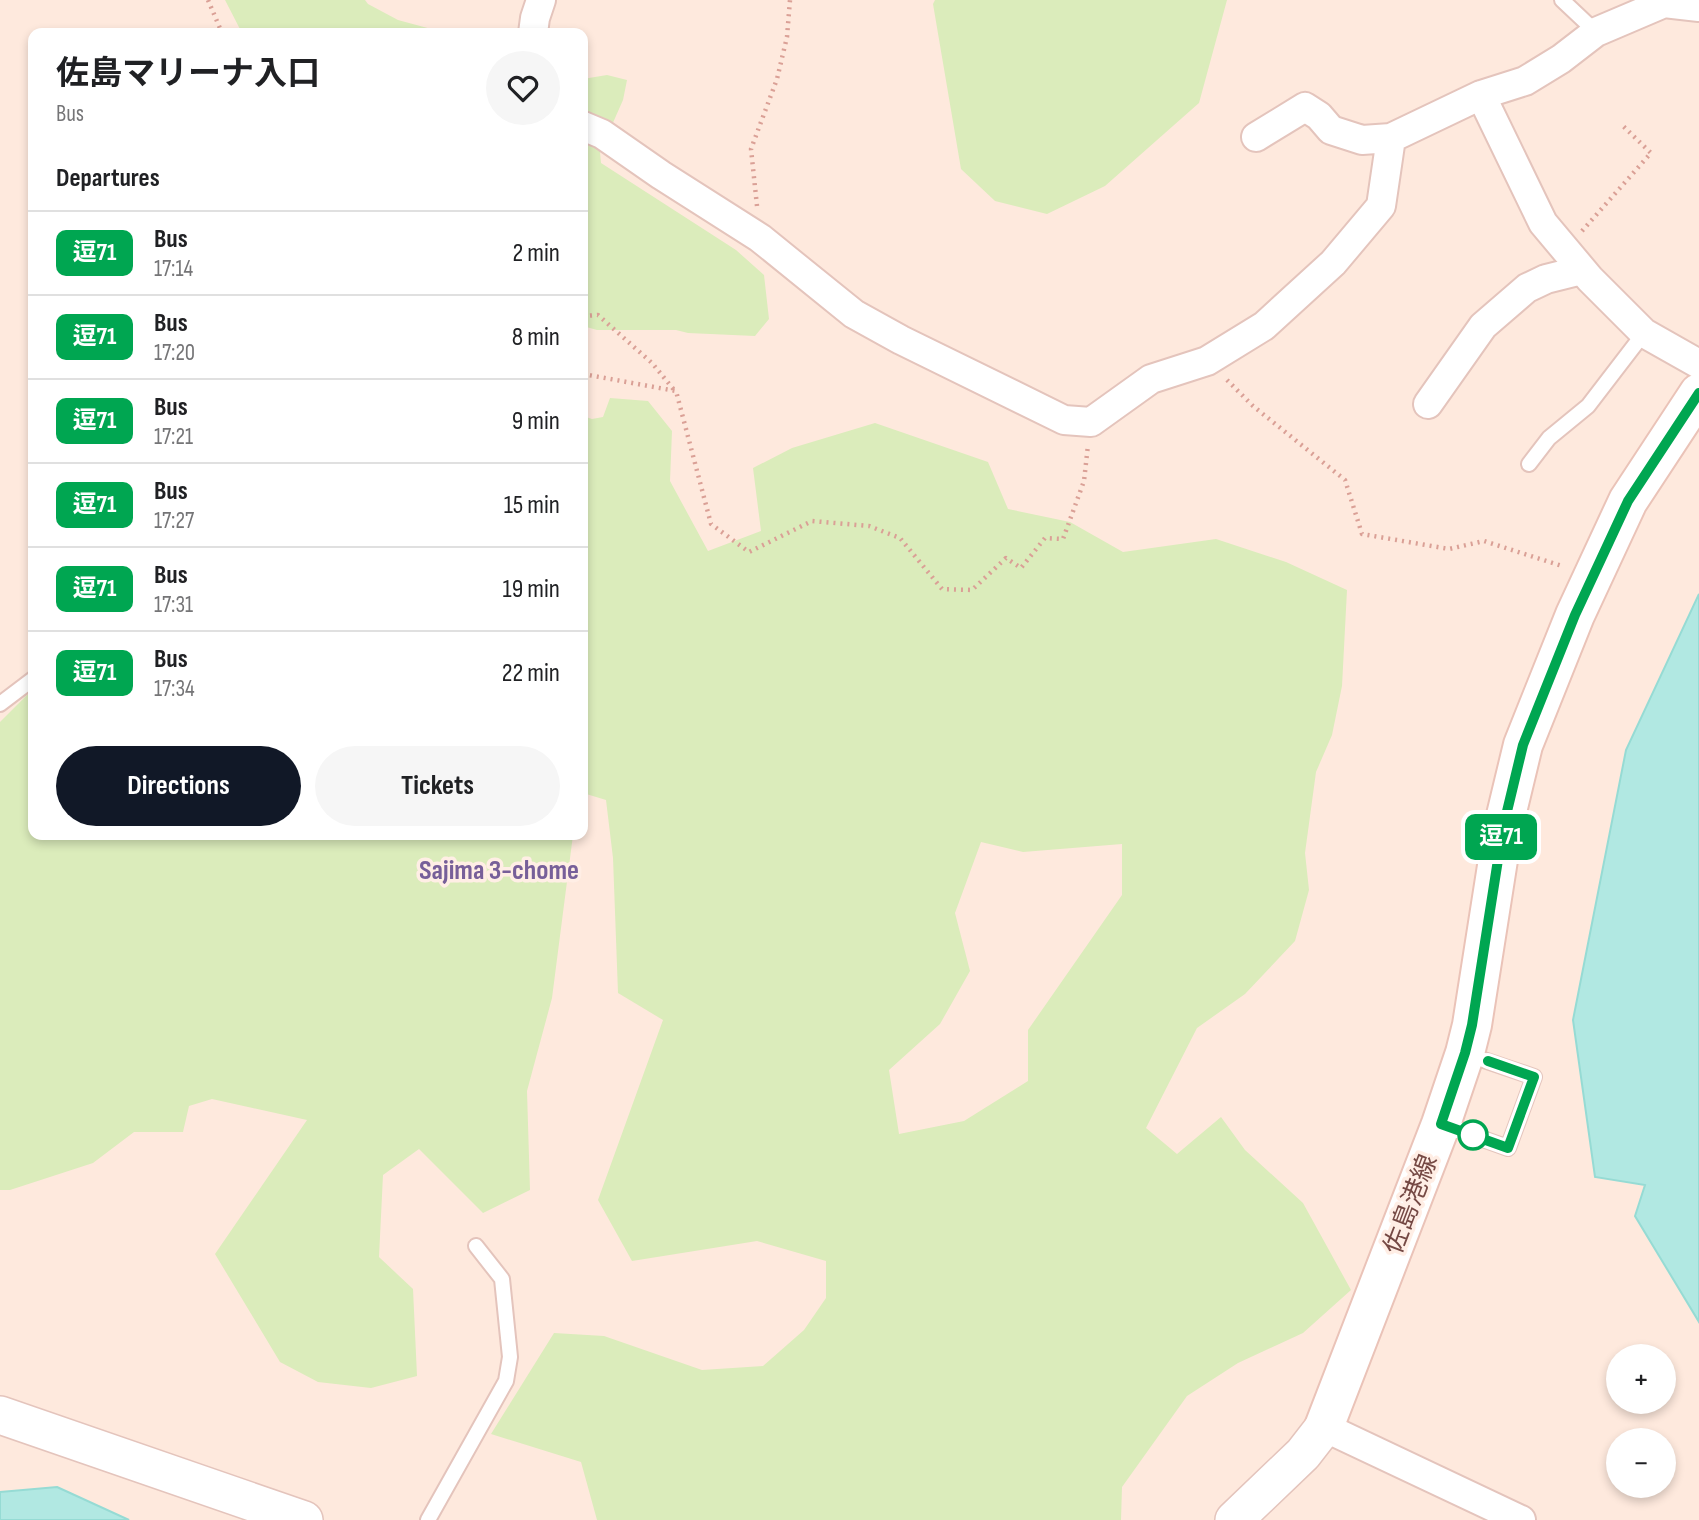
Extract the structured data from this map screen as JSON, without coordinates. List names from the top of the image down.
{
  "streets": {
    "main road": ["佐島港線"]
  },
  "districts": ["Sajima 3-chome"],
  "lines": ["bus line 逗71"],
  "page": {
    "on_map": "逗71",
    "heading": [
      ["佐島マリーナ入口", "Bus"],
      "Departures"
    ],
    "list": [
      {
        "mark": "逗71",
        "name": "Bus",
        "note": "17:14",
        "value": "2 min"
      },
      {
        "mark": "逗71",
        "name": "Bus",
        "note": "17:20",
        "value": "8 min"
      },
      {
        "mark": "逗71",
        "name": "Bus",
        "note": "17:21",
        "value": "9 min"
      },
      {
        "mark": "逗71",
        "name": "Bus",
        "note": "17:27",
        "value": "15 min"
      },
      {
        "mark": "逗71",
        "name": "Bus",
        "note": "17:31",
        "value": "19 min"
      },
      {
        "mark": "逗71",
        "name": "Bus",
        "note": "17:34",
        "value": "22 min"
      }
    ],
    "buttons": ["Directions", "Tickets"],
    "map_buttons": ["+", "−"]
  }
}
